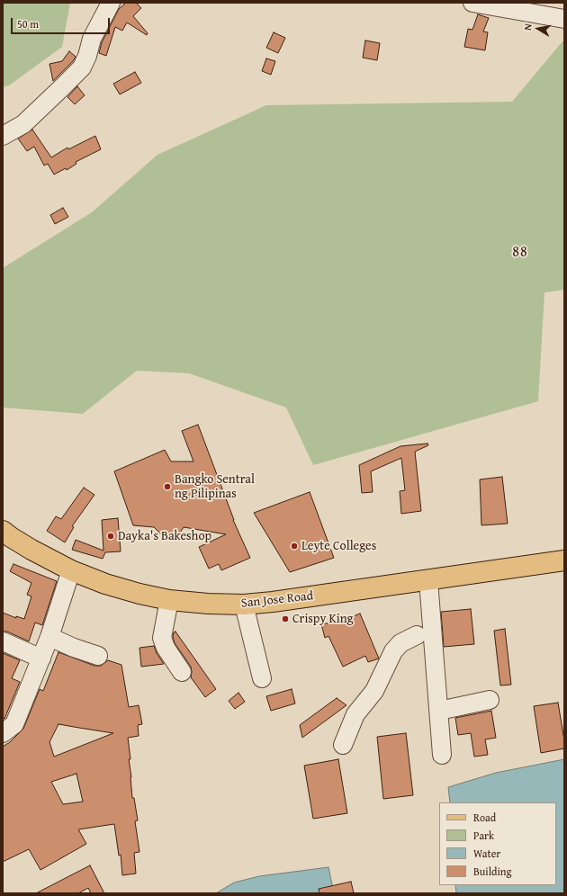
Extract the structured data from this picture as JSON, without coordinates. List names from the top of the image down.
{
  "streets": {
    "main road": ["San Jose Road"]
  },
  "districts": ["88"],
  "places": [
    "Bangko Sentral ng Pilipinas",
    "Dayka's Bakeshop",
    "Leyte Colleges",
    "Crispy King"
  ],
  "legend": [
    "Road",
    "Park",
    "Water",
    "Building"
  ],
  "scale_bar": "50 m",
  "north": "left"
}
